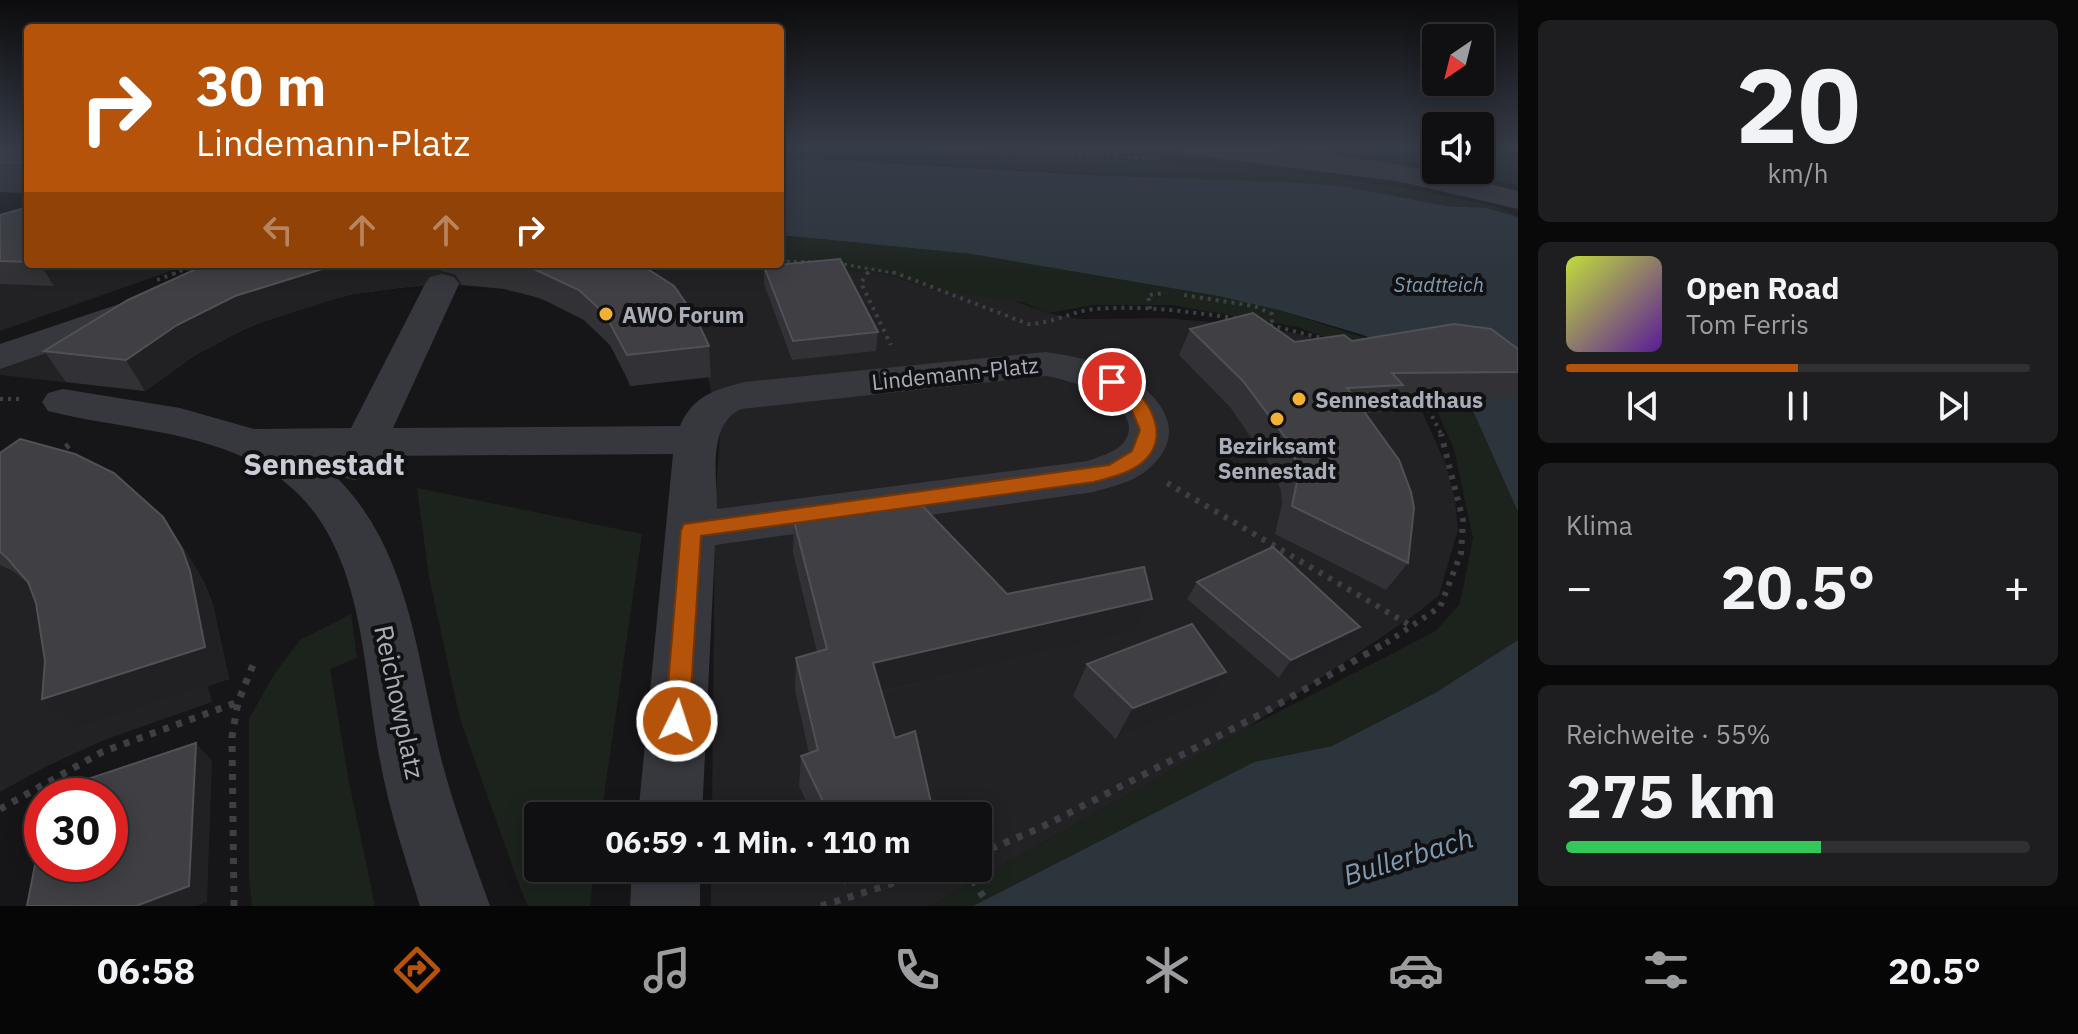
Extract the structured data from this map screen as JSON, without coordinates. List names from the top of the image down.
{
  "streets": {
    "street": ["Lindemann-Platz", "Reichowplatz"]
  },
  "crossings": [
    ["Lindemann-Platz", "Reichowplatz"]
  ],
  "districts": ["Sennestadt"],
  "water": ["Stadtteich", "Bullerbach"],
  "places": ["AWO Forum", "Sennestadthaus", "Bezirksamt Sennestadt"],
  "north": "bottom left",
  "page": {
    "tile": [
      ["20", "km/h"],
      "Klima",
      ["Reichweite · 55%", "275 km"]
    ],
    "turn": ["30 m", "Lindemann-Platz"],
    "song": ["Open Road", "Tom Ferris"],
    "heat": ["−", "20.5°", "+"],
    "limit": "30",
    "trip": "06:59 · 1 Min. · 110 m",
    "tabs": ["06:58", "20.5°"]
  }
}
